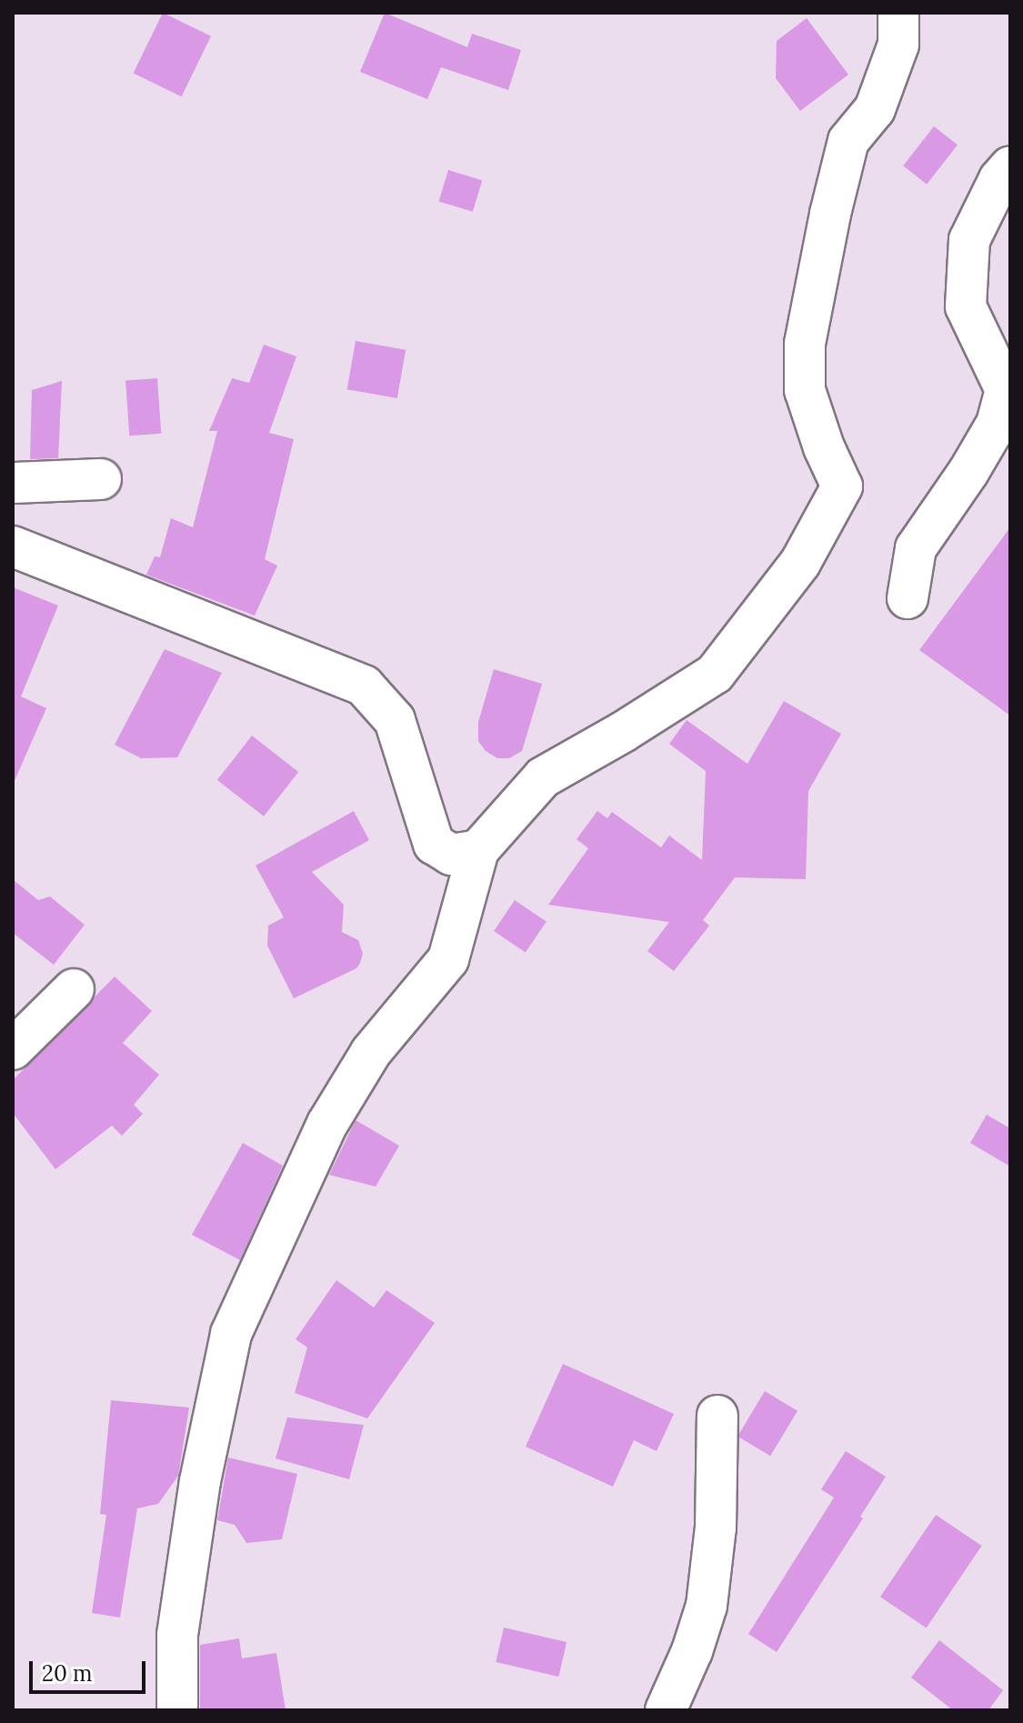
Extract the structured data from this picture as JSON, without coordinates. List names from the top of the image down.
{
  "scale_bar": "20 m"
}
